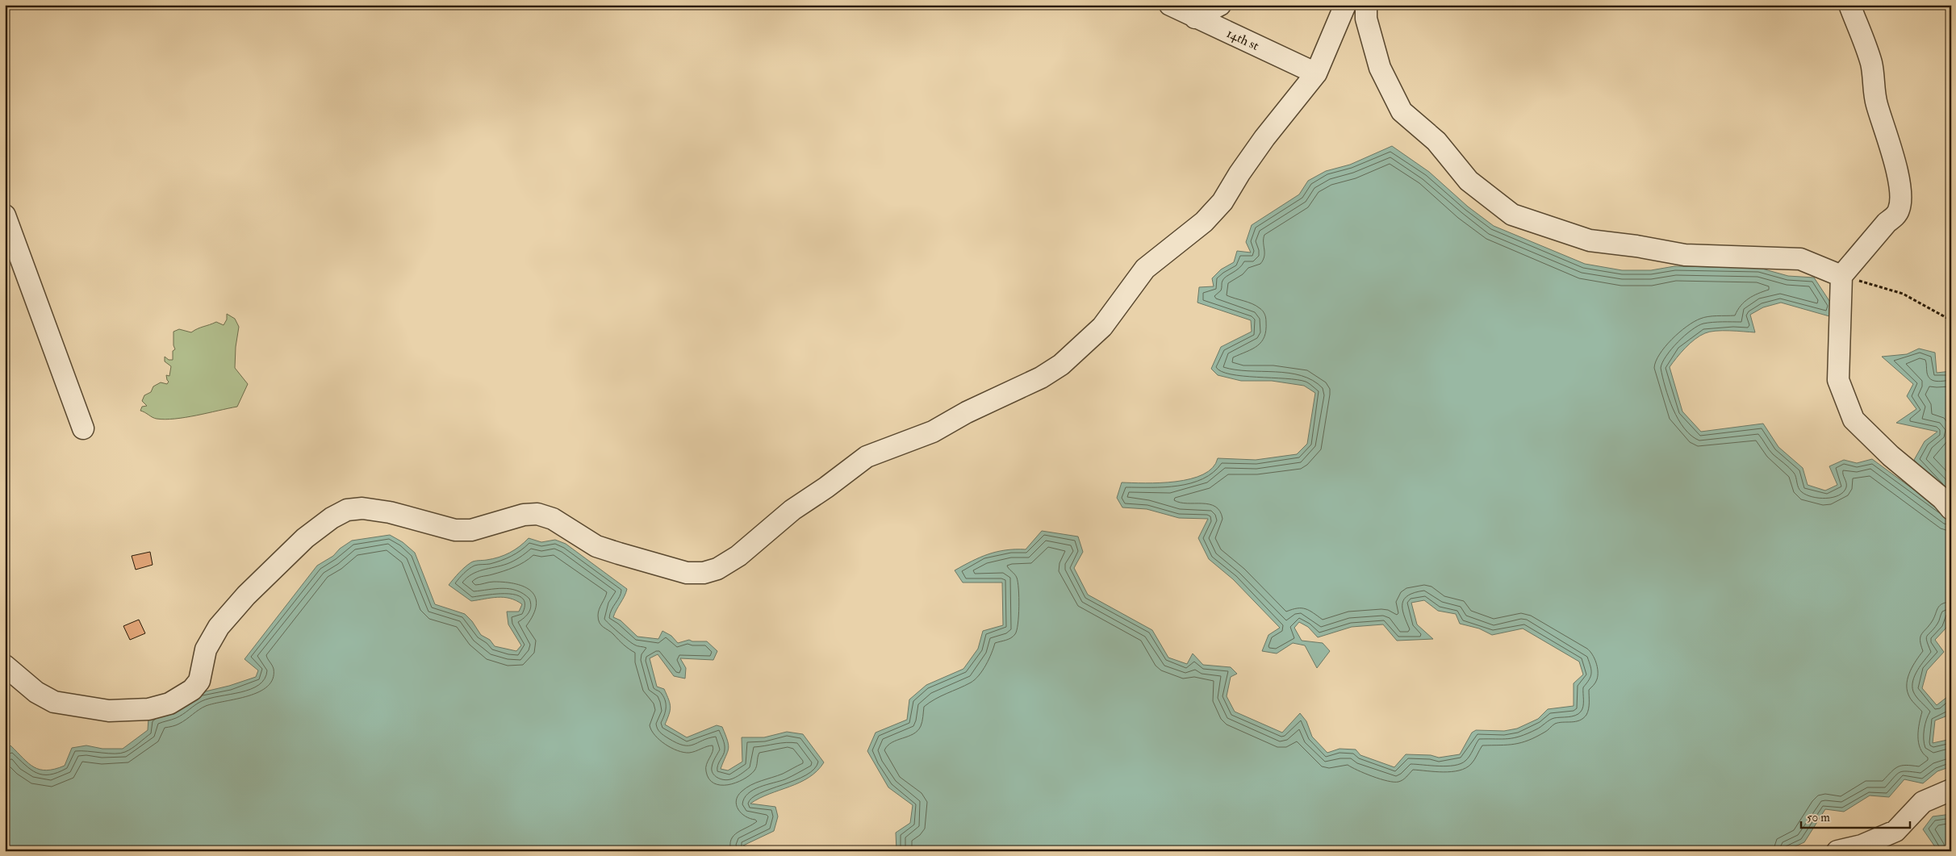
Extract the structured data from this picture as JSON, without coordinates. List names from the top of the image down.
{
  "streets": {
    "street": ["14th st"]
  },
  "scale_bar": "50 m"
}
